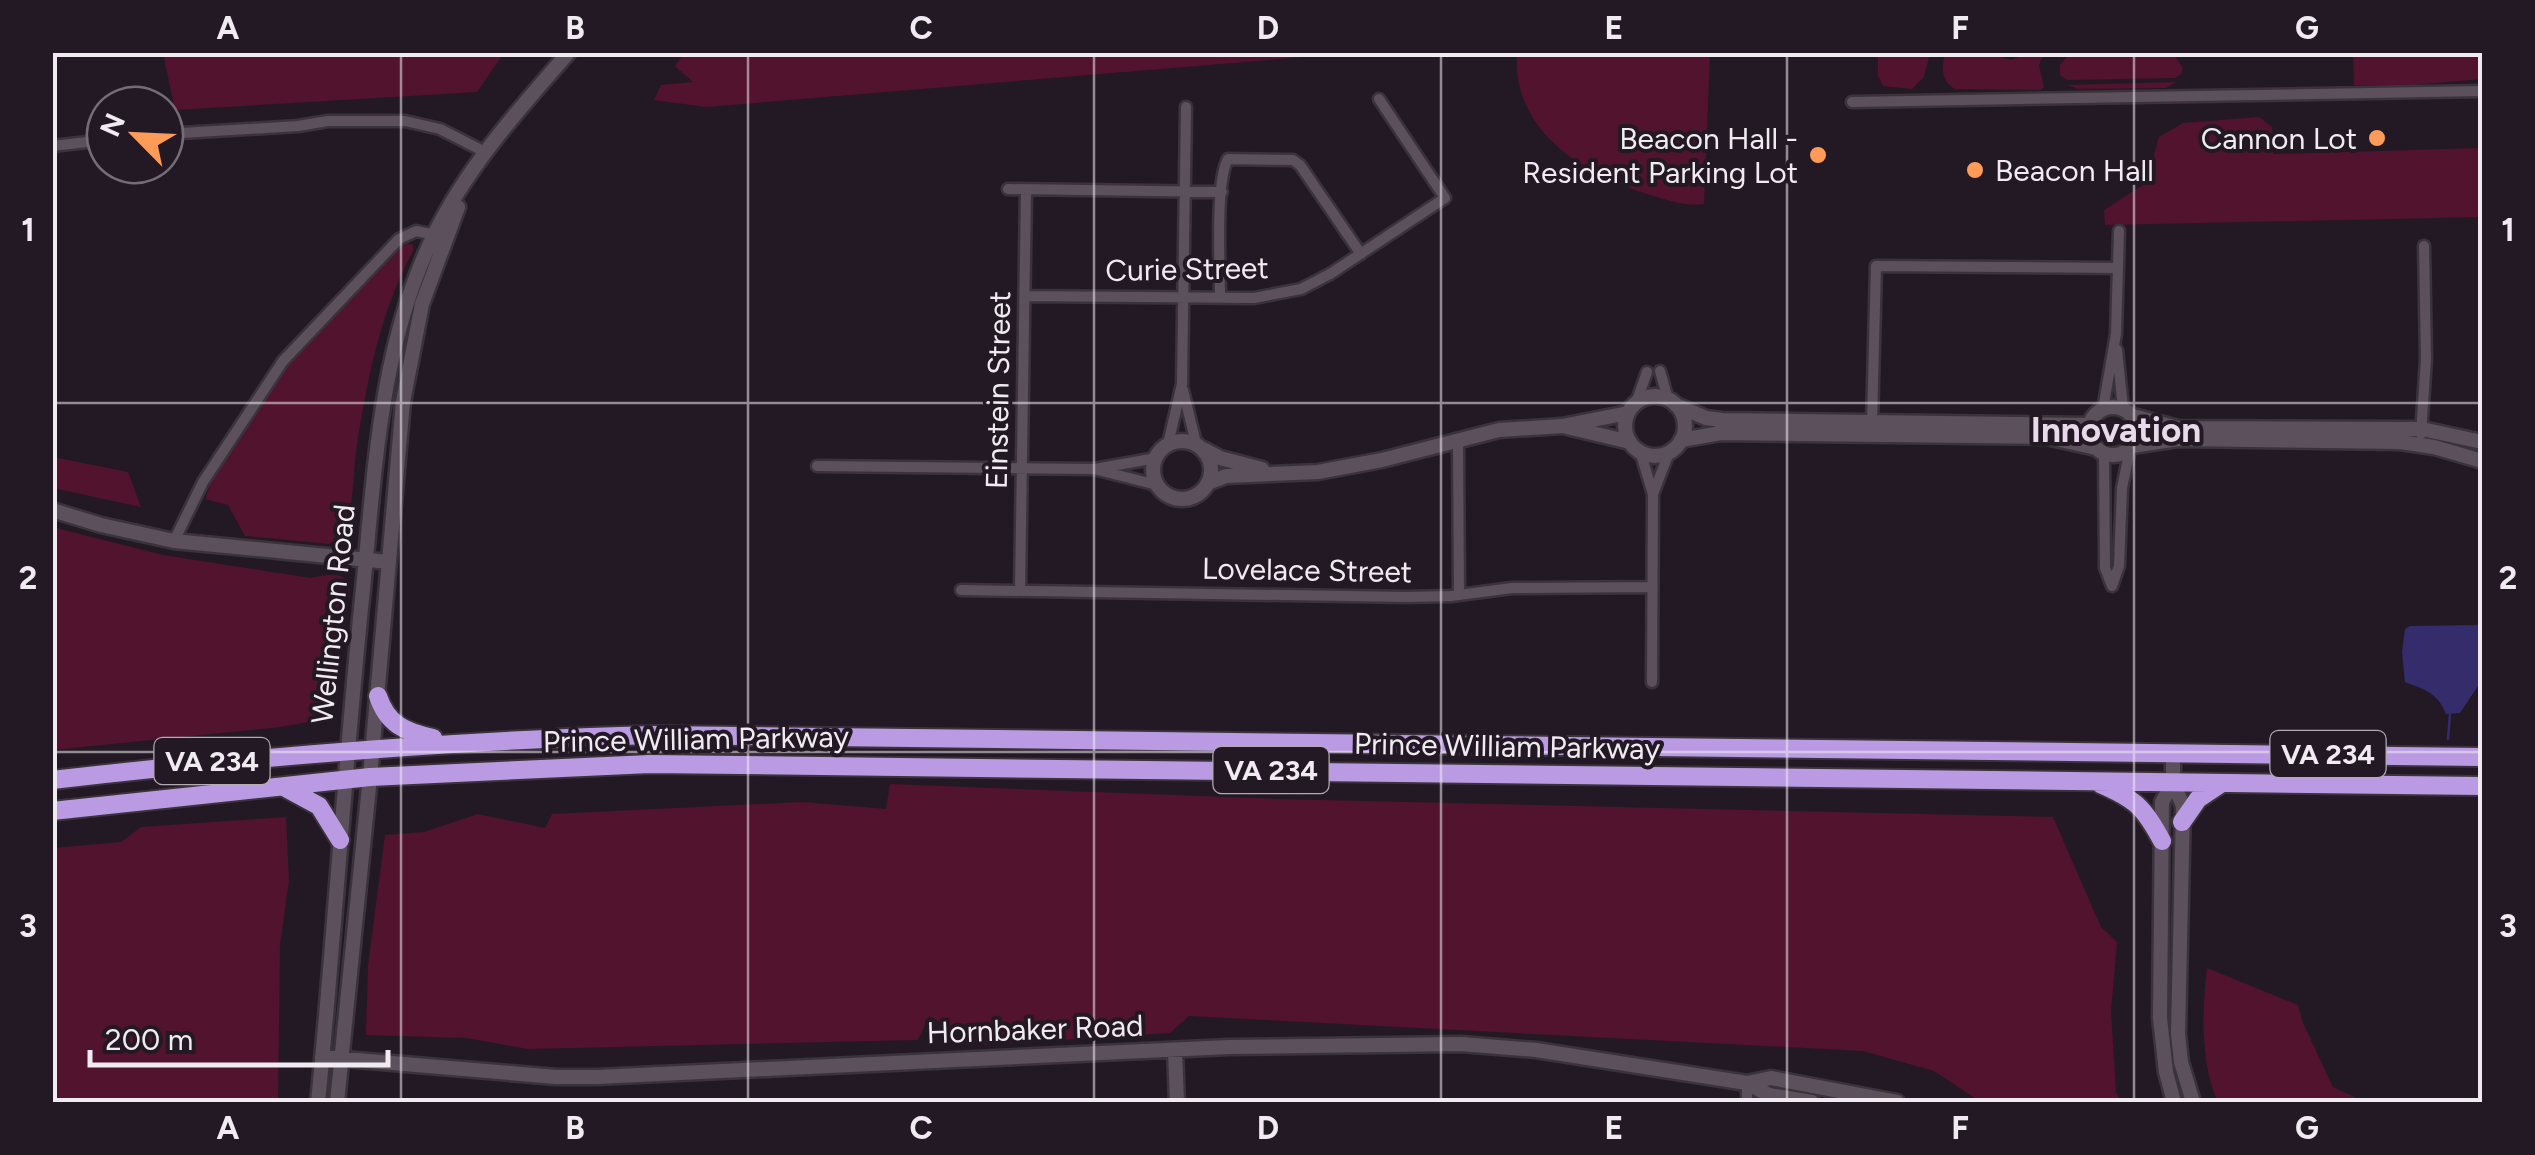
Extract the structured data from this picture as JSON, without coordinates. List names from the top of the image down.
{
  "streets": {
    "highway": ["Prince William Parkway", "VA 234"],
    "main road": ["Wellington Road", "Hornbaker Road"],
    "street": ["Curie Street", "Einstein Street", "Lovelace Street"]
  },
  "crossings": [
    ["Curie Street", "Einstein Street"],
    ["Einstein Street", "Lovelace Street"],
    ["Wellington Road", "Prince William Parkway"],
    ["Wellington Road", "Hornbaker Road"]
  ],
  "districts": ["Innovation"],
  "places": ["Cannon Lot", "Beacon Hall - Resident Parking Lot", "Beacon Hall"],
  "scale_bar": "200 m",
  "north": "top left",
  "grid": {
    "columns": [
      "A",
      "B",
      "C",
      "D",
      "E",
      "F",
      "G"
    ],
    "rows": ["1", "2", "3"]
  }
}
